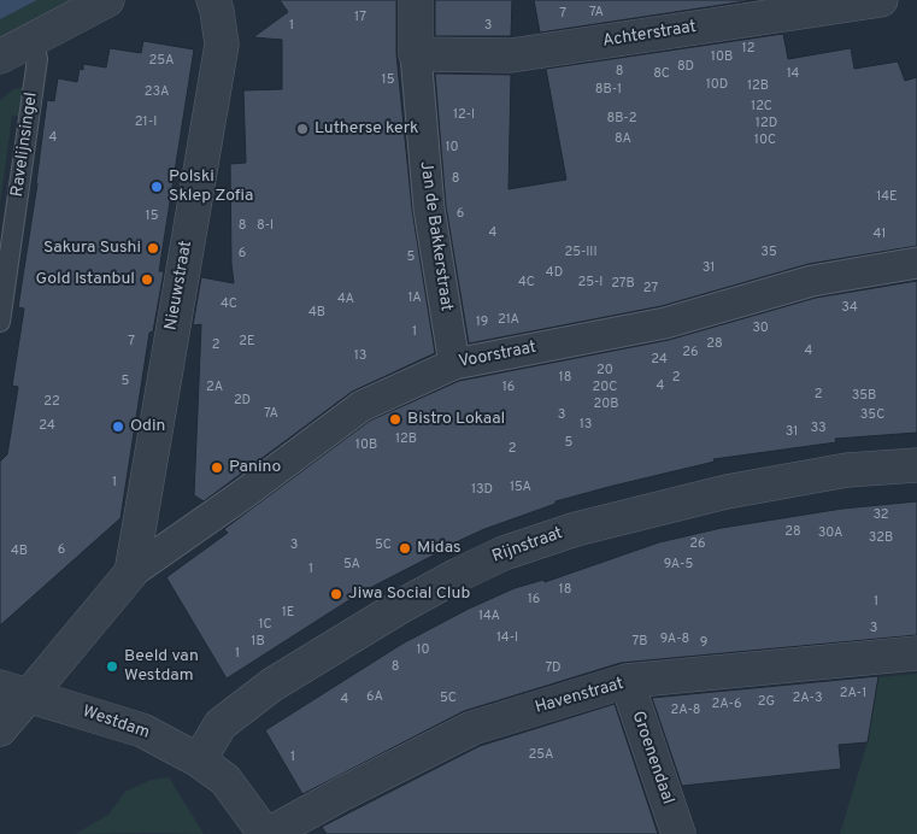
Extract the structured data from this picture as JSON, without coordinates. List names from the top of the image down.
{
  "streets": {
    "street": [
      "Achterstraat",
      "Jan de Bakkerstraat",
      "Nieuwstraat",
      "Voorstraat",
      "Rijnstraat",
      "Havenstraat",
      "Westdam",
      "Groenendaal"
    ],
    "lane": ["Ravelijnsingel"]
  },
  "crossings": [
    ["Achterstraat", "Jan de Bakkerstraat"],
    ["Jan de Bakkerstraat", "Voorstraat"],
    ["Nieuwstraat", "Voorstraat"],
    ["Rijnstraat", "Westdam"],
    ["Havenstraat", "Westdam"],
    ["Havenstraat", "Groenendaal"]
  ],
  "places": [
    "Lutherse kerk",
    "Polski Sklep Zofia",
    "Sakura Sushi",
    "Gold Istanbul",
    "Bistro Lokaal",
    "Odin",
    "Panino",
    "Midas",
    "Jiwa Social Club",
    "Beeld van Westdam"
  ],
  "house_numbers": [
    "7A",
    "7",
    "17",
    "1",
    "3",
    "12",
    "10B",
    "25A",
    "8D",
    "8",
    "8C",
    "14",
    "15",
    "10D",
    "12B",
    "8B-1",
    "23A",
    "12C",
    "12-I",
    "8B-2",
    "21-I",
    "12D",
    "4",
    "8A",
    "10C",
    "10",
    "8",
    "14E",
    "6",
    "15",
    "8",
    "8-I",
    "4",
    "41",
    "25-III",
    "35",
    "6",
    "5",
    "31",
    "4D",
    "4C",
    "25-I",
    "27B",
    "27",
    "1A",
    "4A",
    "4C",
    "34",
    "4B",
    "21A",
    "19",
    "30",
    "1",
    "7",
    "2E",
    "28",
    "2",
    "4",
    "26",
    "13",
    "24",
    "20",
    "18",
    "2",
    "5",
    "4",
    "2A",
    "16",
    "20C",
    "2",
    "35B",
    "2D",
    "22",
    "20B",
    "7A",
    "3",
    "35C",
    "13",
    "24",
    "33",
    "31",
    "12B",
    "5",
    "10B",
    "2",
    "1",
    "15A",
    "13D",
    "32",
    "28",
    "30A",
    "32B",
    "26",
    "3",
    "5C",
    "6",
    "4B",
    "5A",
    "9A-5",
    "1",
    "18",
    "16",
    "1",
    "1E",
    "14A",
    "1C",
    "3",
    "14-I",
    "9A-8",
    "1B",
    "7B",
    "9",
    "10",
    "1",
    "8",
    "7D",
    "2A-1",
    "6A",
    "5C",
    "2A-3",
    "4",
    "2G",
    "2A-6",
    "2A-8",
    "25A",
    "1"
  ]
}
